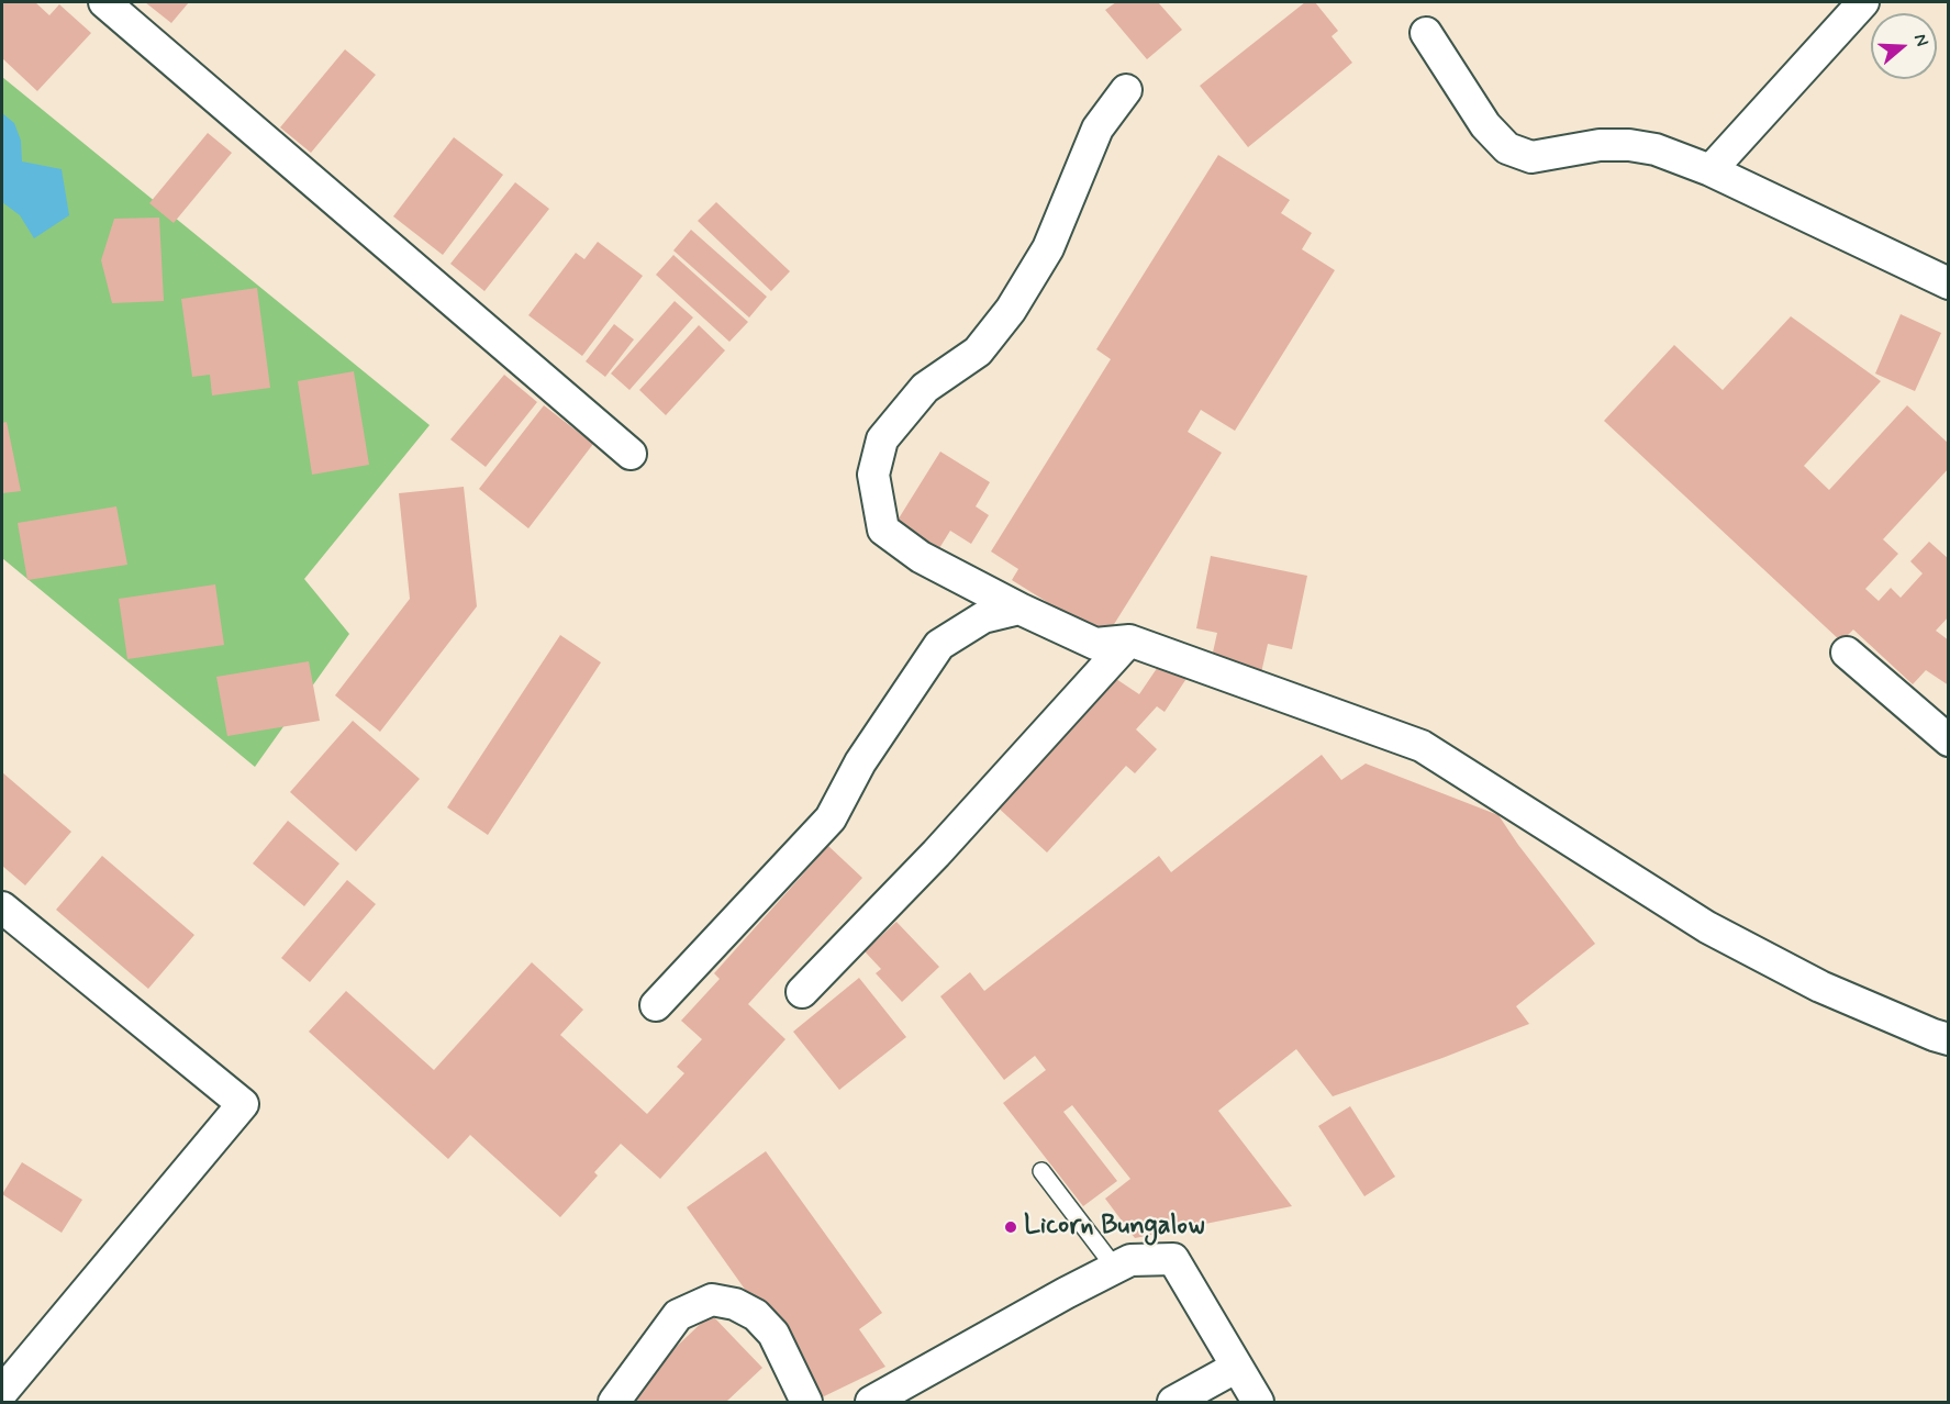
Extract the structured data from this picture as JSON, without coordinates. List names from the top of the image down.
{
  "places": ["Licorn Bungalow"],
  "north": "right"
}
